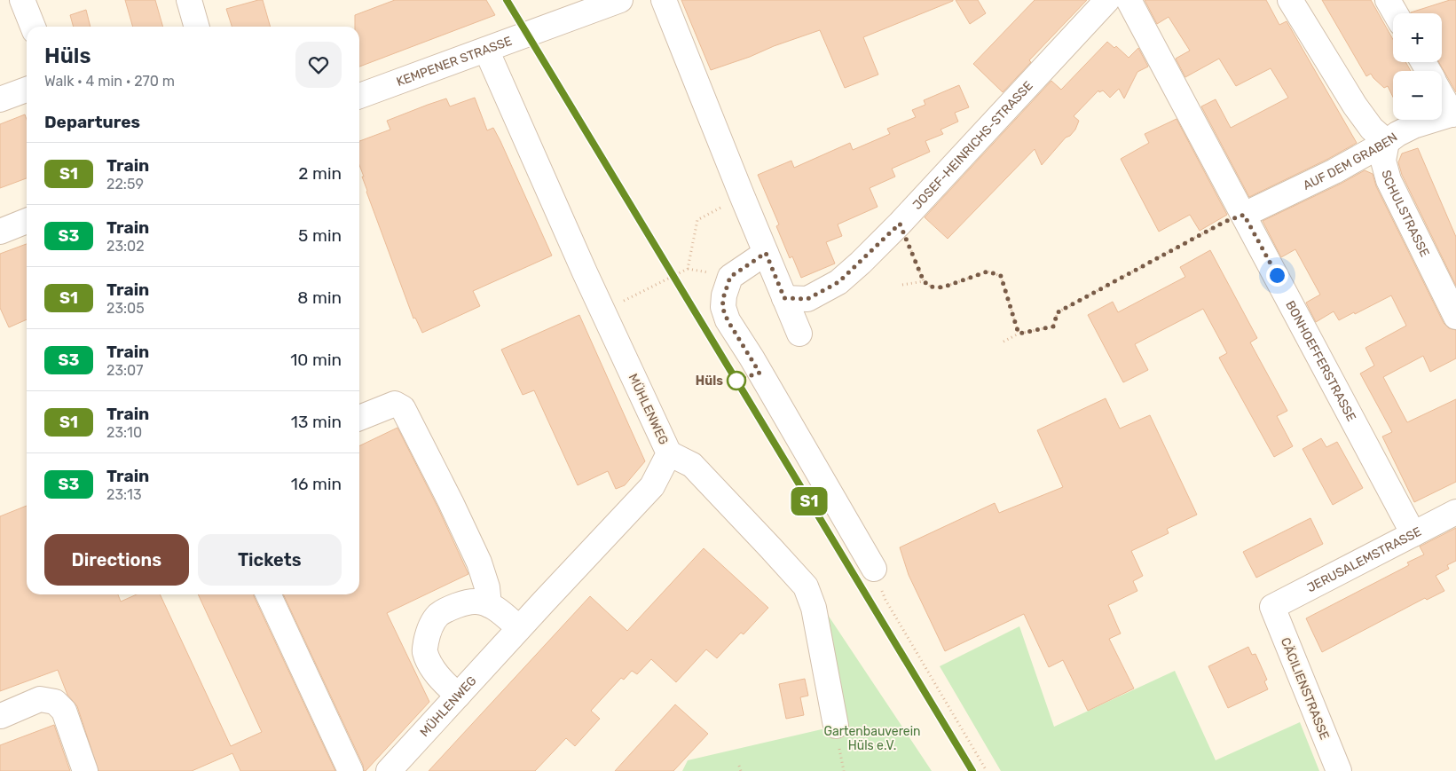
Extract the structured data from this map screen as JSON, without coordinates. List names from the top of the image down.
{
  "streets": {
    "street": [
      "KEMPENER STRASSE",
      "JOSEF-HEINRICHS-STRASSE",
      "AUF DEM GRABEN",
      "SCHULSTRASSE",
      "BONHOEFFERSTRASSE",
      "MÜHLENWEG",
      "JERUSALEMSTRASSE",
      "CÄCILIENSTRASSE"
    ]
  },
  "crossings": [
    ["KEMPENER STRASSE", "MÜHLENWEG"],
    ["AUF DEM GRABEN", "SCHULSTRASSE"],
    ["AUF DEM GRABEN", "BONHOEFFERSTRASSE"],
    ["BONHOEFFERSTRASSE", "JERUSALEMSTRASSE"],
    ["JERUSALEMSTRASSE", "CÄCILIENSTRASSE"]
  ],
  "parks": ["Gartenbauverein Hüls e.V."],
  "places": ["Hüls"],
  "page": {
    "on_map": "S1",
    "map_buttons": ["+", "−"],
    "heading": [
      ["Hüls", "Walk · 4 min · 270 m"],
      "Departures"
    ],
    "list": [
      {
        "mark": "S1",
        "name": "Train",
        "note": "22:59",
        "value": "2 min"
      },
      {
        "mark": "S3",
        "name": "Train",
        "note": "23:02",
        "value": "5 min"
      },
      {
        "mark": "S1",
        "name": "Train",
        "note": "23:05",
        "value": "8 min"
      },
      {
        "mark": "S3",
        "name": "Train",
        "note": "23:07",
        "value": "10 min"
      },
      {
        "mark": "S1",
        "name": "Train",
        "note": "23:10",
        "value": "13 min"
      },
      {
        "mark": "S3",
        "name": "Train",
        "note": "23:13",
        "value": "16 min"
      }
    ],
    "buttons": ["Directions", "Tickets"]
  }
}
